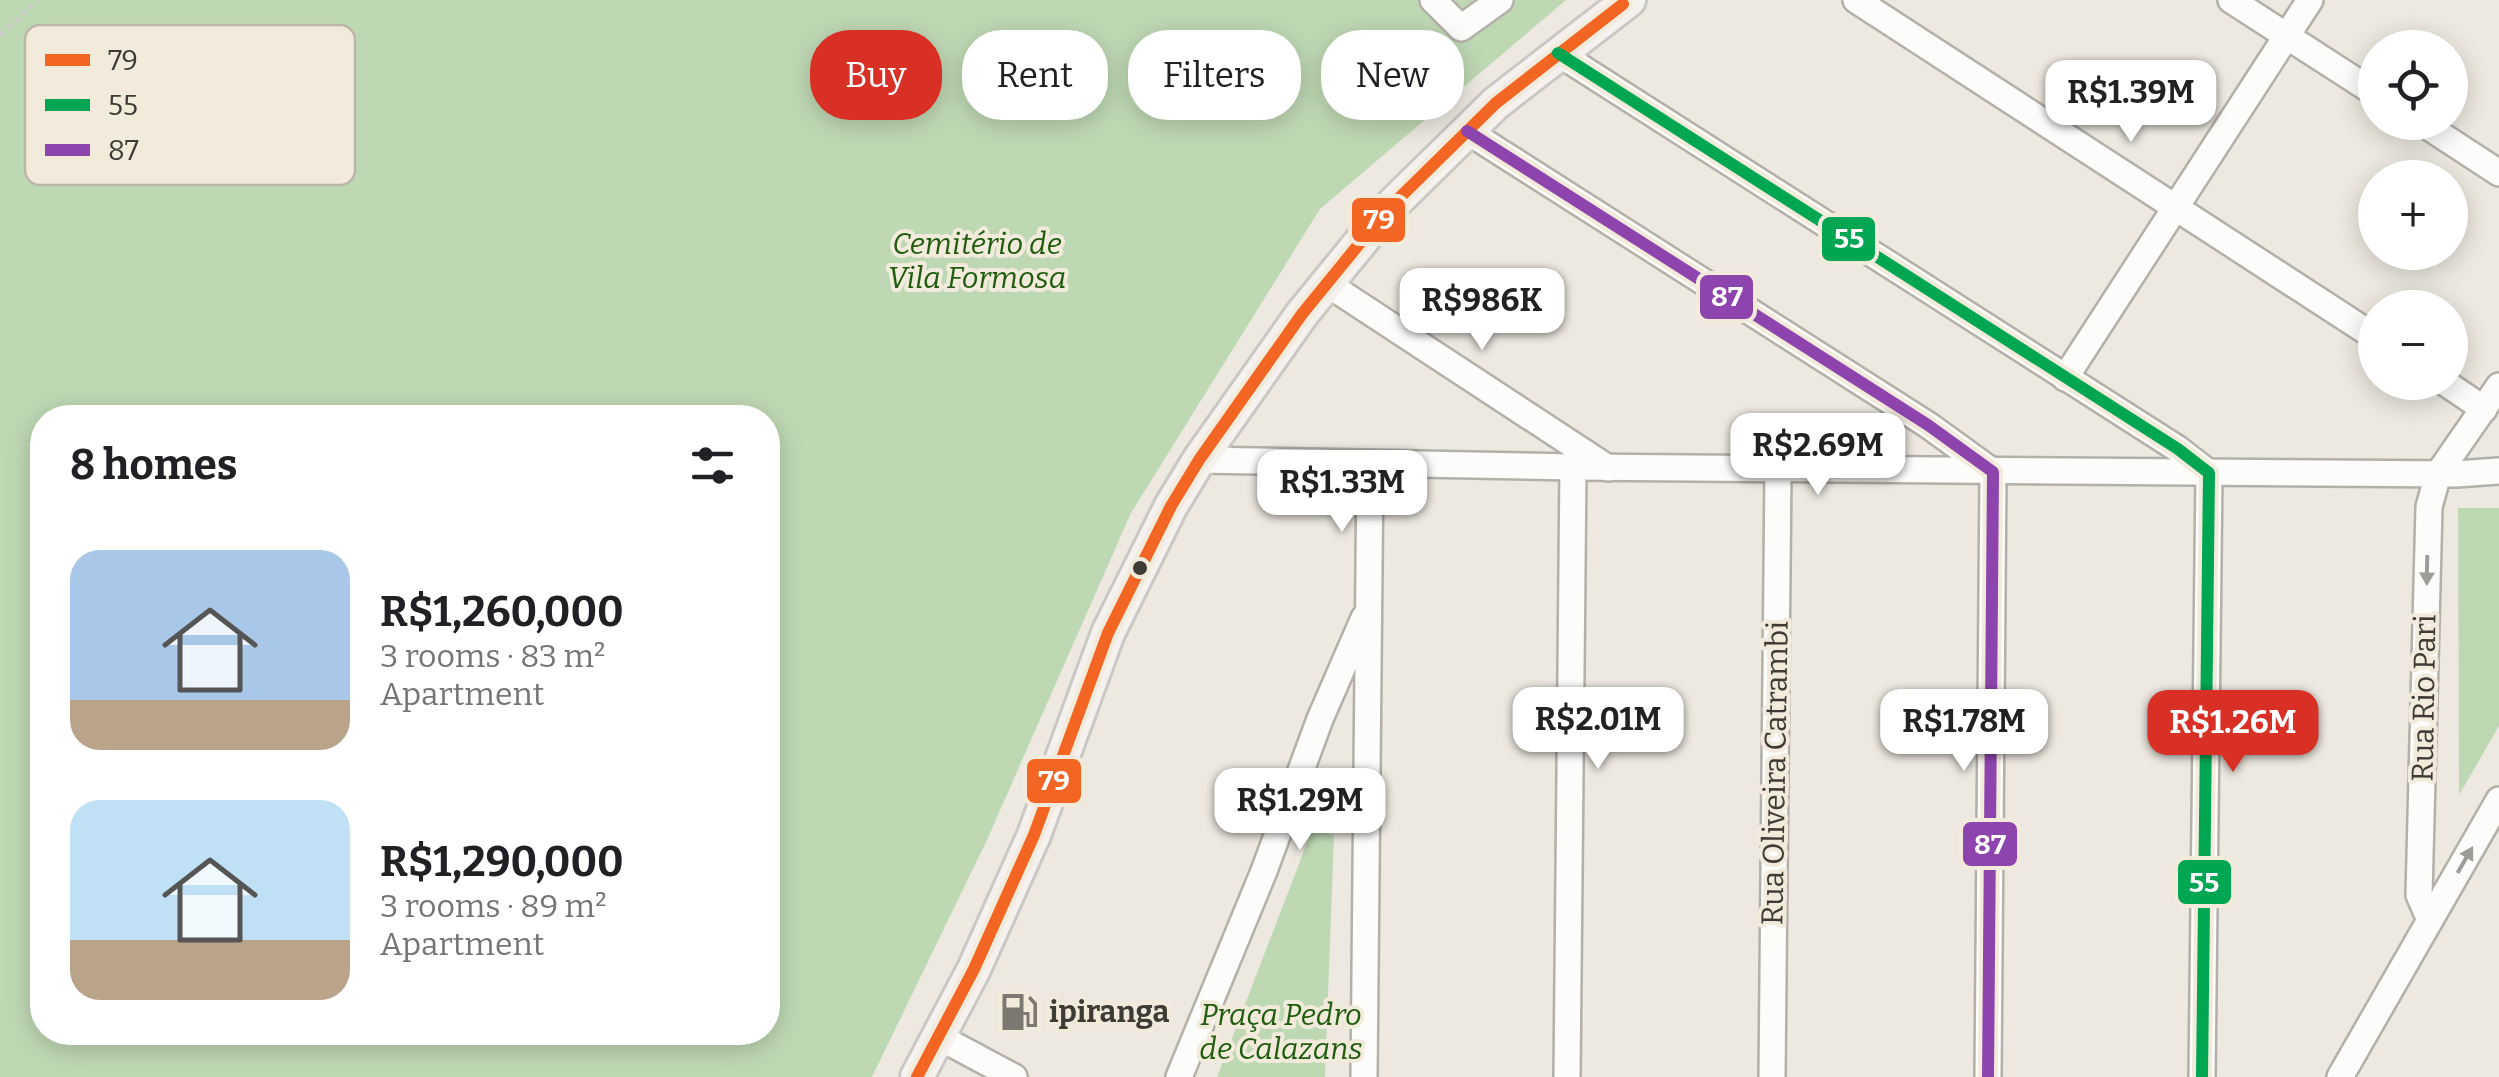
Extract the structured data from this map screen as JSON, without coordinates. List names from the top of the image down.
{
  "streets": {
    "street": ["Rua Rio Pari", "Rua Oliveira Catrambi"]
  },
  "parks": ["Cemitério de Vila Formosa", "Praça Pedro de Calazans"],
  "places": {
    "fuel station": ["ipiranga"]
  },
  "lines": ["transit line 79", "transit line 55", "transit line 87"],
  "legend": ["79", "55", "87"],
  "page": {
    "map_buttons": ["+", "−"],
    "chip": [
      "Buy",
      "Rent",
      "Filters",
      "New"
    ],
    "price": [
      "R$1.39M",
      "R$986K",
      "R$2.69M",
      "R$1.33M",
      "R$2.01M",
      "R$1.78M",
      "R$1.26M",
      "R$1.29M"
    ],
    "heading": "8 homes",
    "list": [
      {
        "name": "R$1,260,000",
        "note": "3 rooms · 83 m² · Apartment"
      },
      {
        "name": "R$1,290,000",
        "note": "3 rooms · 89 m² · Apartment"
      }
    ]
  }
}
